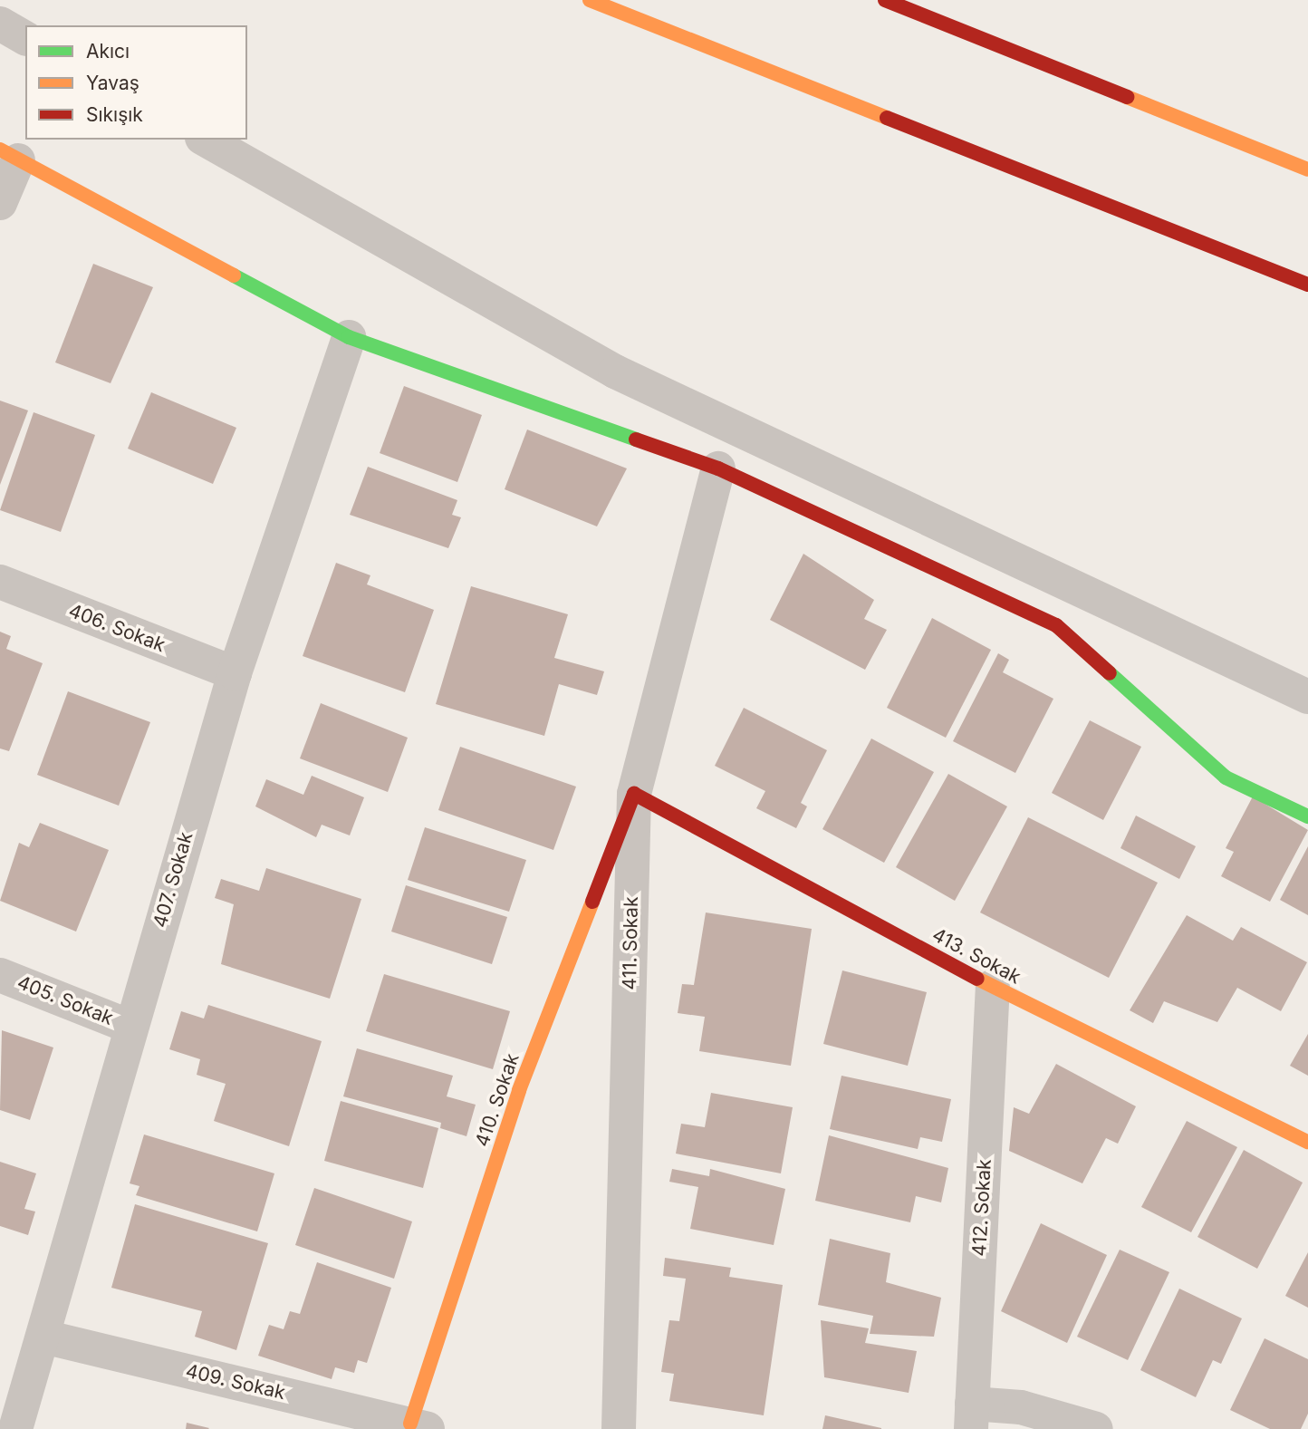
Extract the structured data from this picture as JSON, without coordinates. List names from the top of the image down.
{
  "streets": {
    "main road": ["413. Sokak", "410. Sokak"],
    "street": [
      "406. Sokak",
      "407. Sokak",
      "411. Sokak",
      "405. Sokak",
      "412. Sokak",
      "409. Sokak"
    ]
  },
  "crossings": [
    ["406. Sokak", "407. Sokak"],
    ["407. Sokak", "405. Sokak"],
    ["407. Sokak", "409. Sokak"],
    ["411. Sokak", "413. Sokak"],
    ["411. Sokak", "410. Sokak"],
    ["413. Sokak", "410. Sokak"],
    ["413. Sokak", "412. Sokak"],
    ["410. Sokak", "409. Sokak"]
  ],
  "legend": ["Akıcı", "Yavaş", "Sıkışık"]
}
